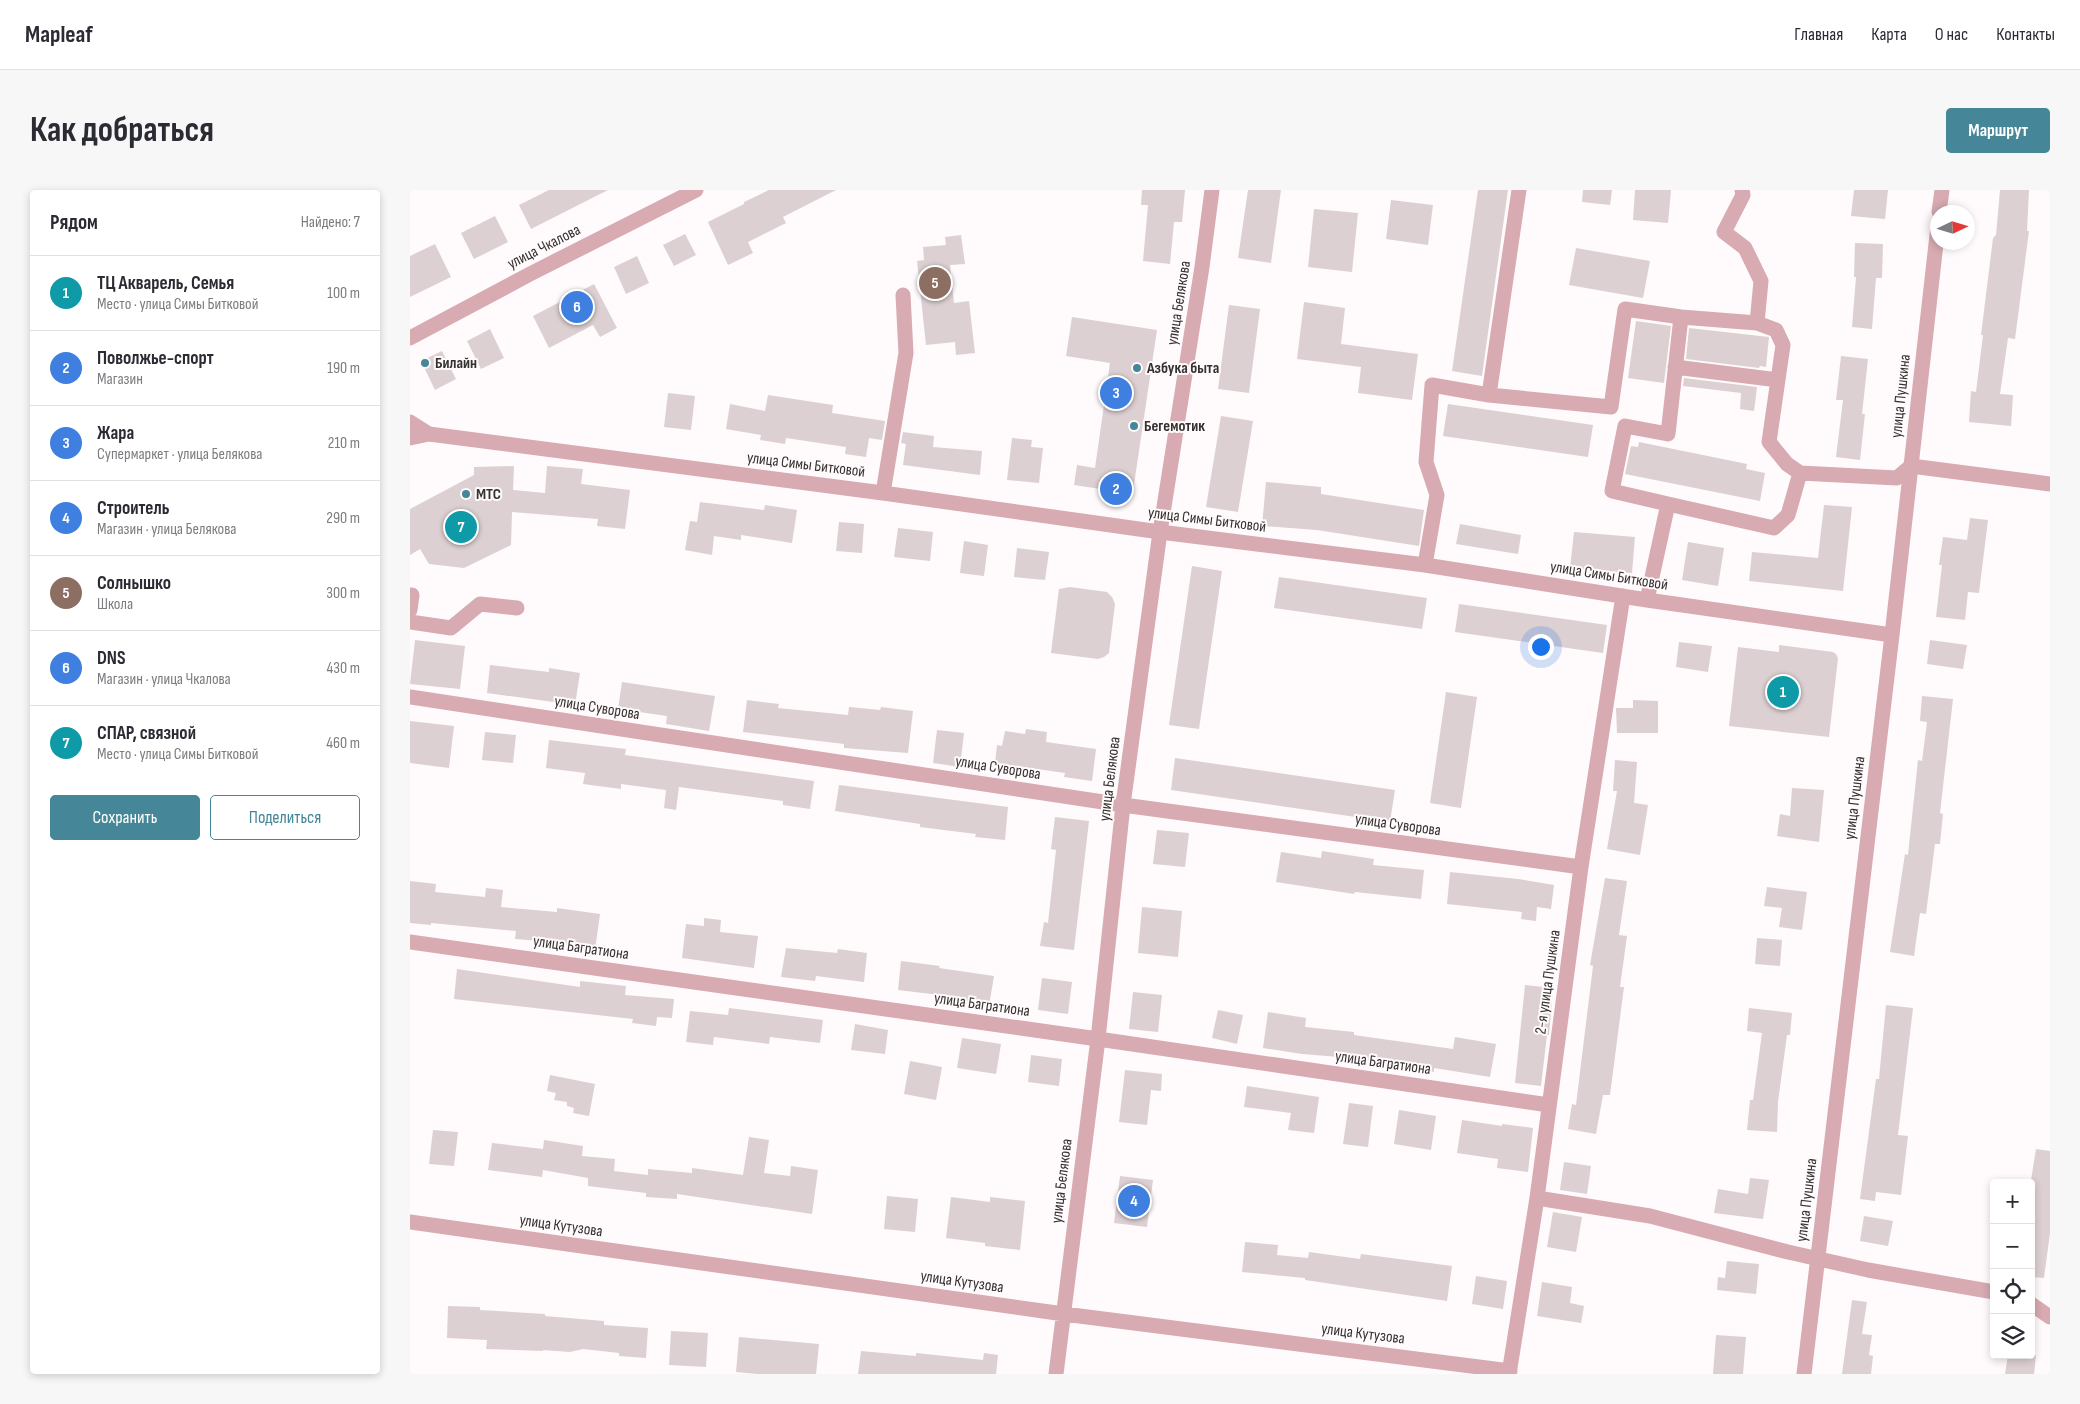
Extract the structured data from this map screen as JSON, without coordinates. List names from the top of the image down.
{
  "streets": {
    "street": [
      "улица Чкалова",
      "улица Белякова",
      "улица Пушкина",
      "улица Симы Битковой",
      "улица Суворова",
      "улица Багратиона",
      "2-я улица Пушкина",
      "улица Кутузова"
    ]
  },
  "crossings": [
    ["улица Белякова", "улица Симы Битковой"],
    ["улица Белякова", "улица Суворова"],
    ["улица Белякова", "улица Багратиона"],
    ["улица Белякова", "улица Кутузова"],
    ["улица Пушкина", "улица Симы Битковой"],
    ["улица Симы Битковой", "2-я улица Пушкина"],
    ["улица Суворова", "2-я улица Пушкина"],
    ["улица Багратиона", "2-я улица Пушкина"],
    ["2-я улица Пушкина", "улица Кутузова"]
  ],
  "places": [
    "Билайн",
    "Азбука быта",
    "Бегемотик",
    "МТС"
  ],
  "north": "right",
  "page": {
    "header": "Mapleaf",
    "nav": [
      "Главная",
      "Карта",
      "О нас",
      "Контакты"
    ],
    "buttons": [
      "Маршрут",
      ["Сохранить", "Поделиться"]
    ],
    "title": "Как добраться",
    "heading": ["Рядом", "Найдено: 7"],
    "list": [
      {
        "mark": "1",
        "name": "ТЦ Акварель, Семья",
        "note": "Место · улица Симы Битковой",
        "value": "100 m"
      },
      {
        "mark": "2",
        "name": "Поволжье-спорт",
        "note": "Магазин",
        "value": "190 m"
      },
      {
        "mark": "3",
        "name": "Жара",
        "note": "Супермаркет · улица Белякова",
        "value": "210 m"
      },
      {
        "mark": "4",
        "name": "Строитель",
        "note": "Магазин · улица Белякова",
        "value": "290 m"
      },
      {
        "mark": "5",
        "name": "Солнышко",
        "note": "Школа",
        "value": "300 m"
      },
      {
        "mark": "6",
        "name": "DNS",
        "note": "Магазин · улица Чкалова",
        "value": "430 m"
      },
      {
        "mark": "7",
        "name": "СПАР, связной",
        "note": "Место · улица Симы Битковой",
        "value": "460 m"
      }
    ],
    "pins": [
      "5",
      "6",
      "3",
      "2",
      "7",
      "1",
      "4"
    ],
    "map_buttons": ["+", "−"]
  }
}
